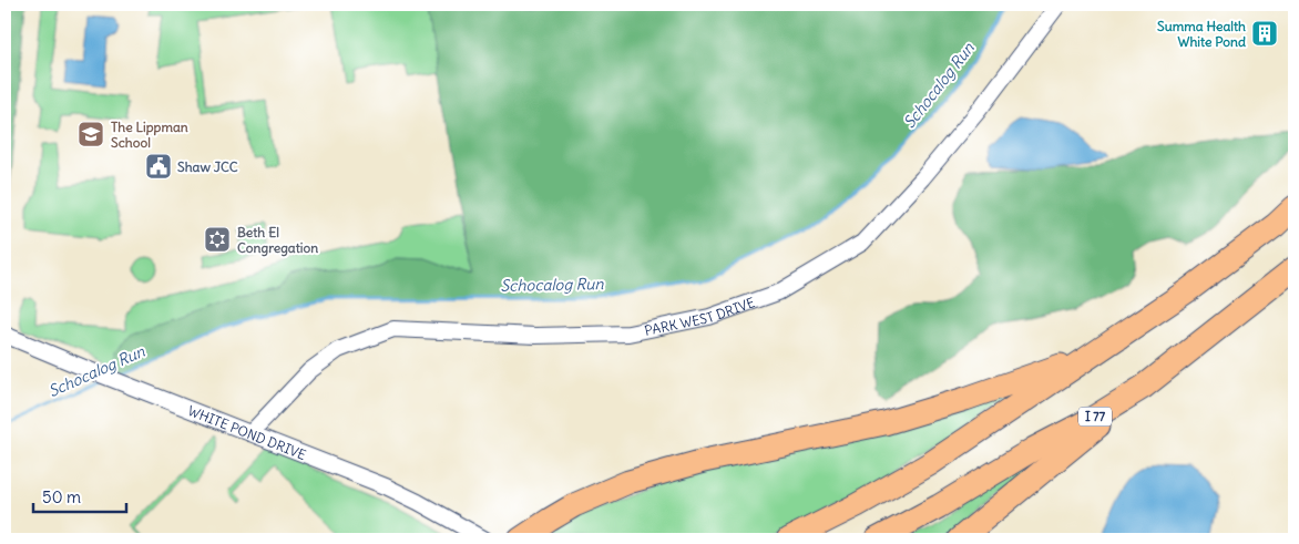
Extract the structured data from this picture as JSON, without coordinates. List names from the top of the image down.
{
  "streets": {
    "highway": ["I 77"],
    "street": ["PARK WEST DRIVE", "WHITE POND DRIVE"]
  },
  "crossings": [
    ["PARK WEST DRIVE", "WHITE POND DRIVE"]
  ],
  "water": ["Schocalog Run"],
  "places": {
    "building": ["Summa Health White Pond"],
    "school or university": ["The Lippman School"],
    "public building": ["Shaw JCC"],
    "synagogue": ["Beth El Congregation"]
  },
  "scale_bar": "50 m"
}
